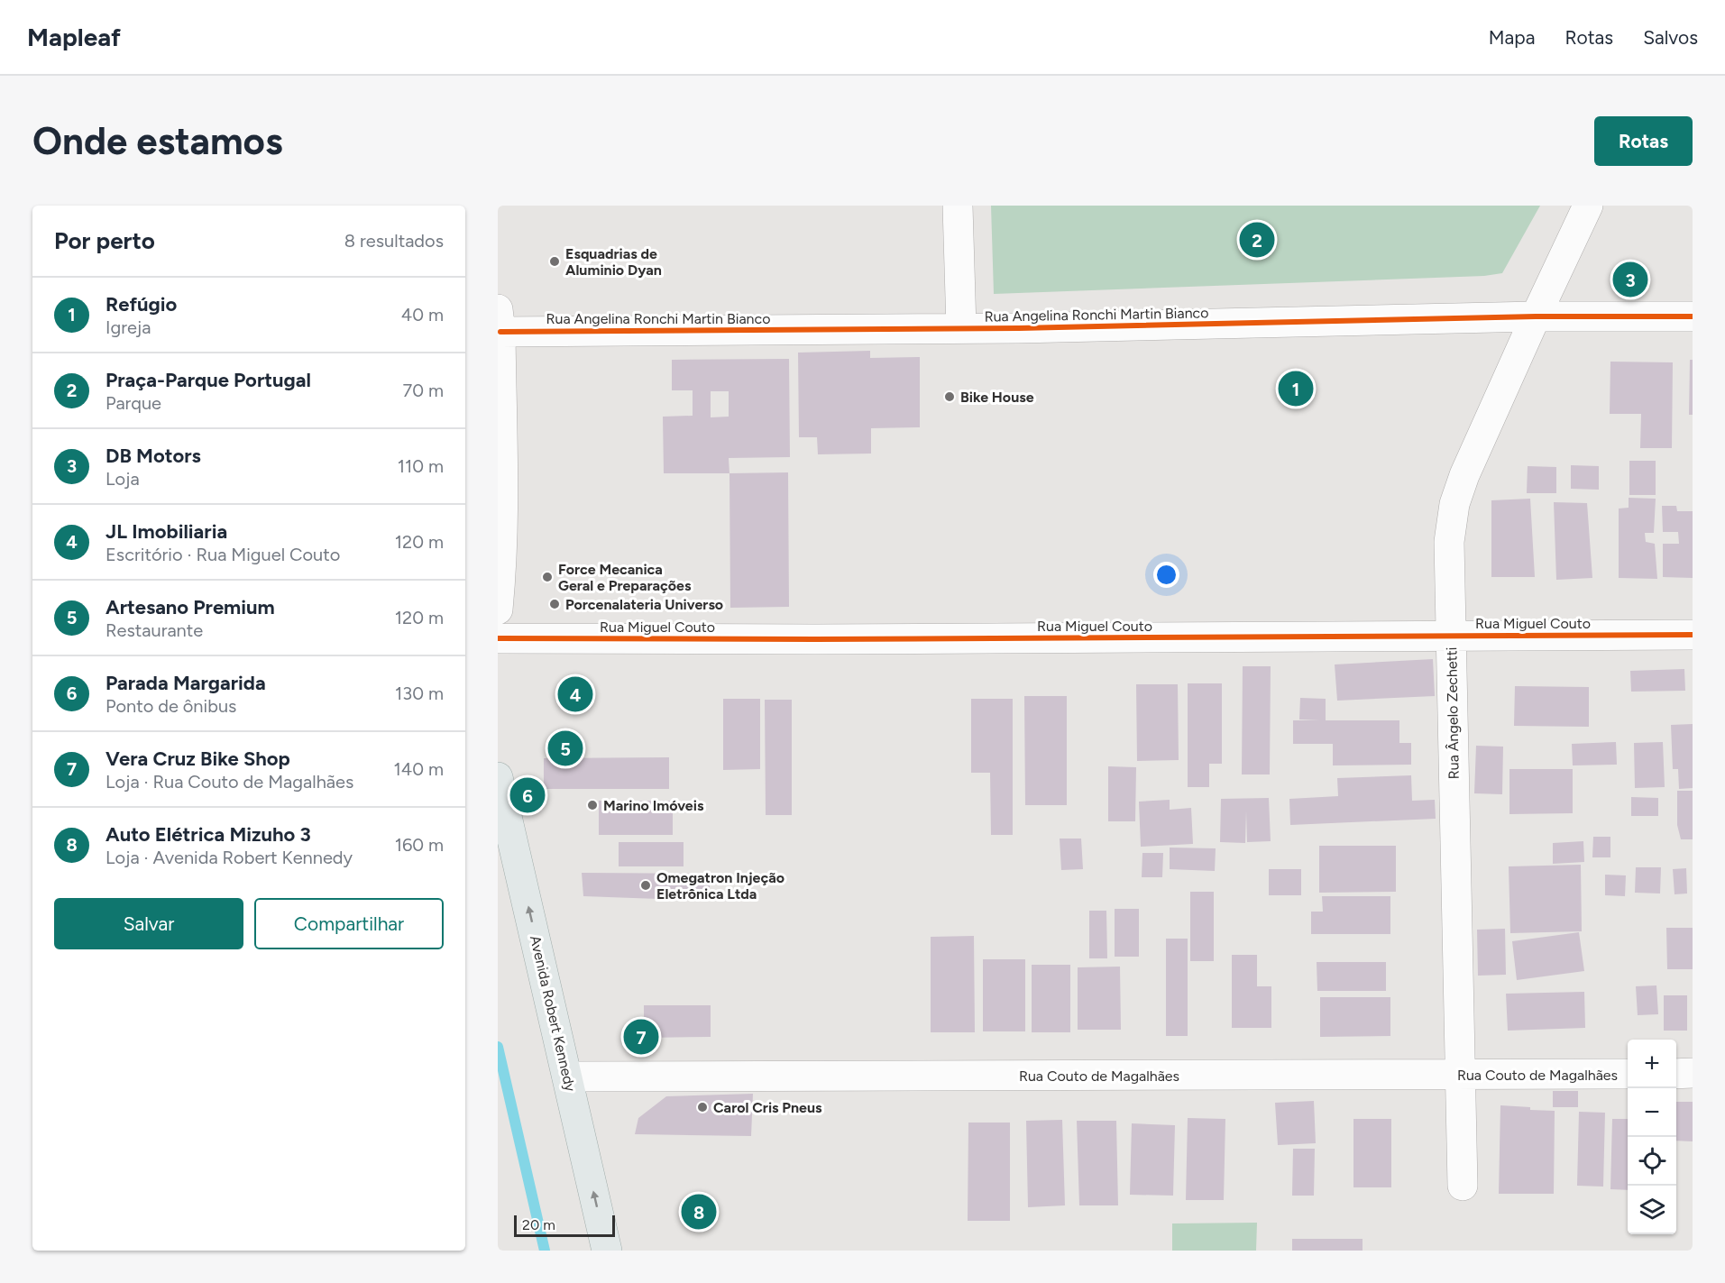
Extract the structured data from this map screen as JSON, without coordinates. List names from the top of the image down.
{
  "streets": {
    "main road": ["Avenida Robert Kennedy"],
    "street": [
      "Rua Angelina Ronchi Martin Bianco",
      "Rua Miguel Couto",
      "Rua Ângelo Zechetti",
      "Rua Couto de Magalhães"
    ]
  },
  "crossings": [
    ["Rua Angelina Ronchi Martin Bianco", "Rua Ângelo Zechetti"],
    ["Rua Miguel Couto", "Rua Ângelo Zechetti"],
    ["Rua Ângelo Zechetti", "Rua Couto de Magalhães"],
    ["Avenida Robert Kennedy", "Rua Couto de Magalhães"]
  ],
  "one_way": ["Avenida Robert Kennedy"],
  "places": [
    "Esquadrias de Aluminio Dyan",
    "Bike House",
    "Force Mecanica Geral e Preparações",
    "Porcenalateria Universo",
    "Marino Imóveis",
    "Omegatron Injeção Eletrônica Ltda",
    "Carol Cris Pneus"
  ],
  "scale_bar": "20 m",
  "page": {
    "header": "Mapleaf",
    "nav": ["Mapa", "Rotas", "Salvos"],
    "buttons": [
      "Rotas",
      ["Salvar", "Compartilhar"]
    ],
    "title": "Onde estamos",
    "heading": ["Por perto", "8 resultados"],
    "pins": [
      "2",
      "3",
      "1",
      "4",
      "5",
      "6",
      "7",
      "8"
    ],
    "list": [
      {
        "mark": "1",
        "name": "Refúgio",
        "note": "Igreja",
        "value": "40 m"
      },
      {
        "mark": "2",
        "name": "Praça-Parque Portugal",
        "note": "Parque",
        "value": "70 m"
      },
      {
        "mark": "3",
        "name": "DB Motors",
        "note": "Loja",
        "value": "110 m"
      },
      {
        "mark": "4",
        "name": "JL Imobiliaria",
        "note": "Escritório · Rua Miguel Couto",
        "value": "120 m"
      },
      {
        "mark": "5",
        "name": "Artesano Premium",
        "note": "Restaurante",
        "value": "120 m"
      },
      {
        "mark": "6",
        "name": "Parada Margarida",
        "note": "Ponto de ônibus",
        "value": "130 m"
      },
      {
        "mark": "7",
        "name": "Vera Cruz Bike Shop",
        "note": "Loja · Rua Couto de Magalhães",
        "value": "140 m"
      },
      {
        "mark": "8",
        "name": "Auto Elétrica Mizuho 3",
        "note": "Loja · Avenida Robert Kennedy",
        "value": "160 m"
      }
    ],
    "map_buttons": ["+", "−"],
    "scale": "20 m"
  }
}
